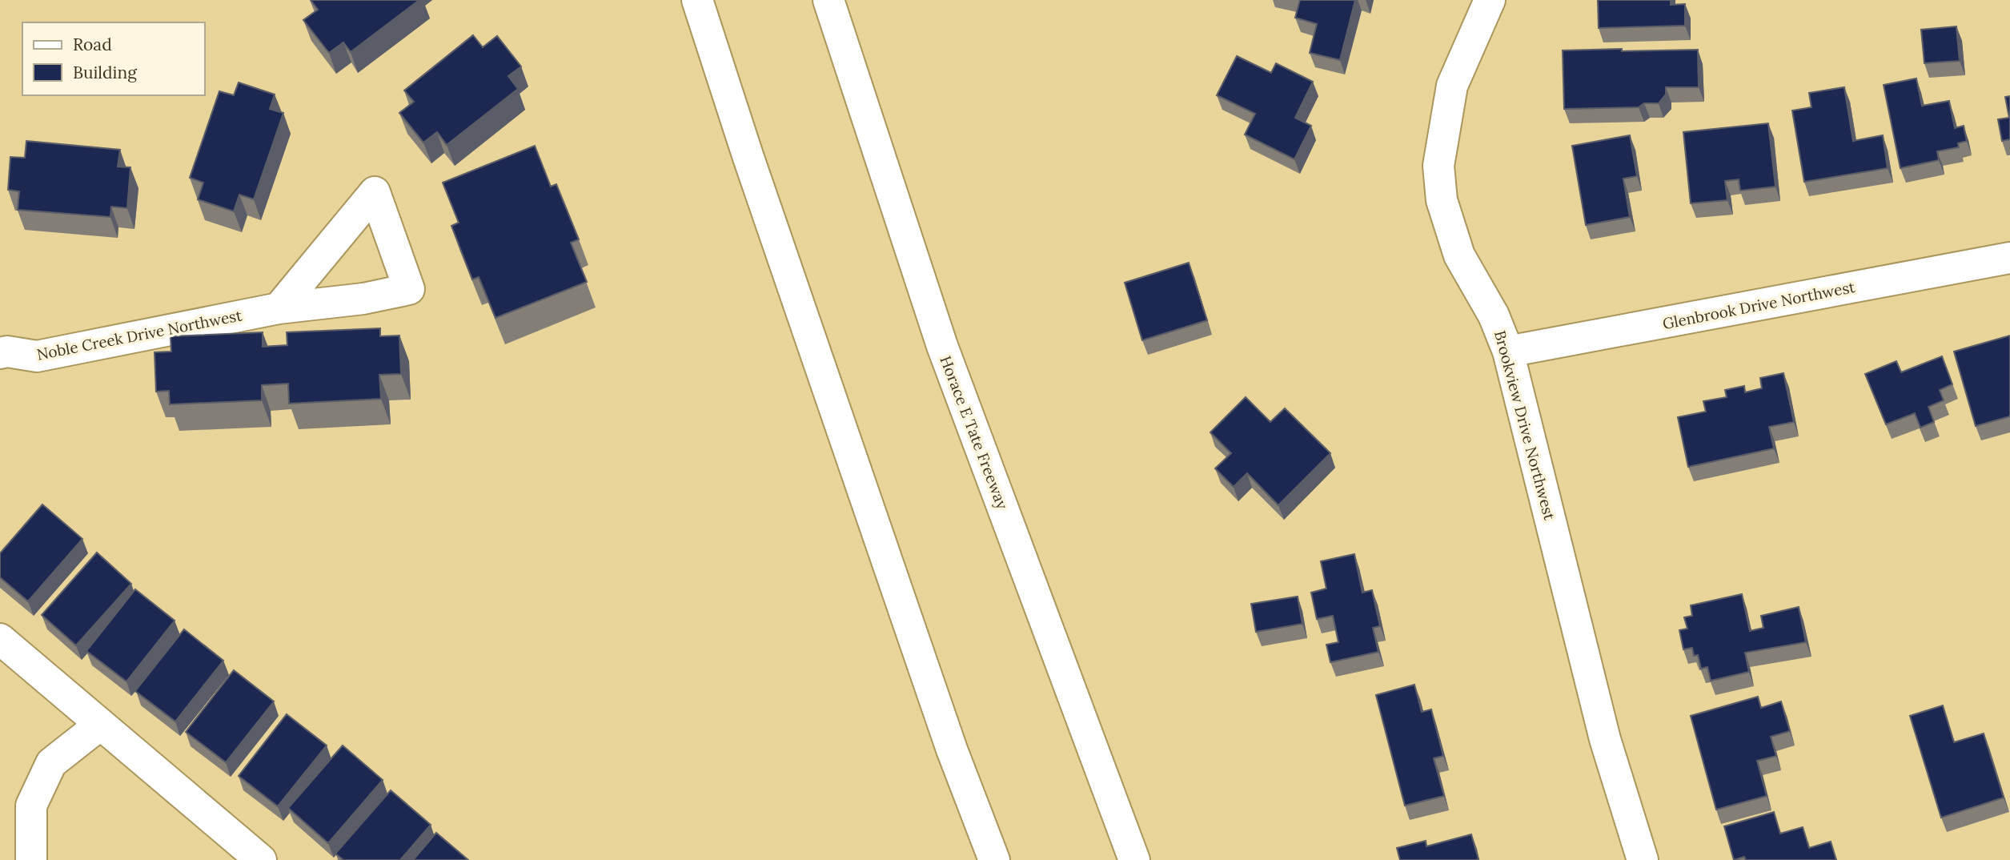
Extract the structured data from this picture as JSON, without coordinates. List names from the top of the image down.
{
  "streets": {
    "main road": [
      "Glenbrook Drive Northwest",
      "Noble Creek Drive Northwest",
      "Brookview Drive Northwest",
      "Horace E Tate Freeway"
    ]
  },
  "crossings": [
    ["Glenbrook Drive Northwest", "Brookview Drive Northwest"]
  ],
  "legend": ["Road", "Building"]
}
